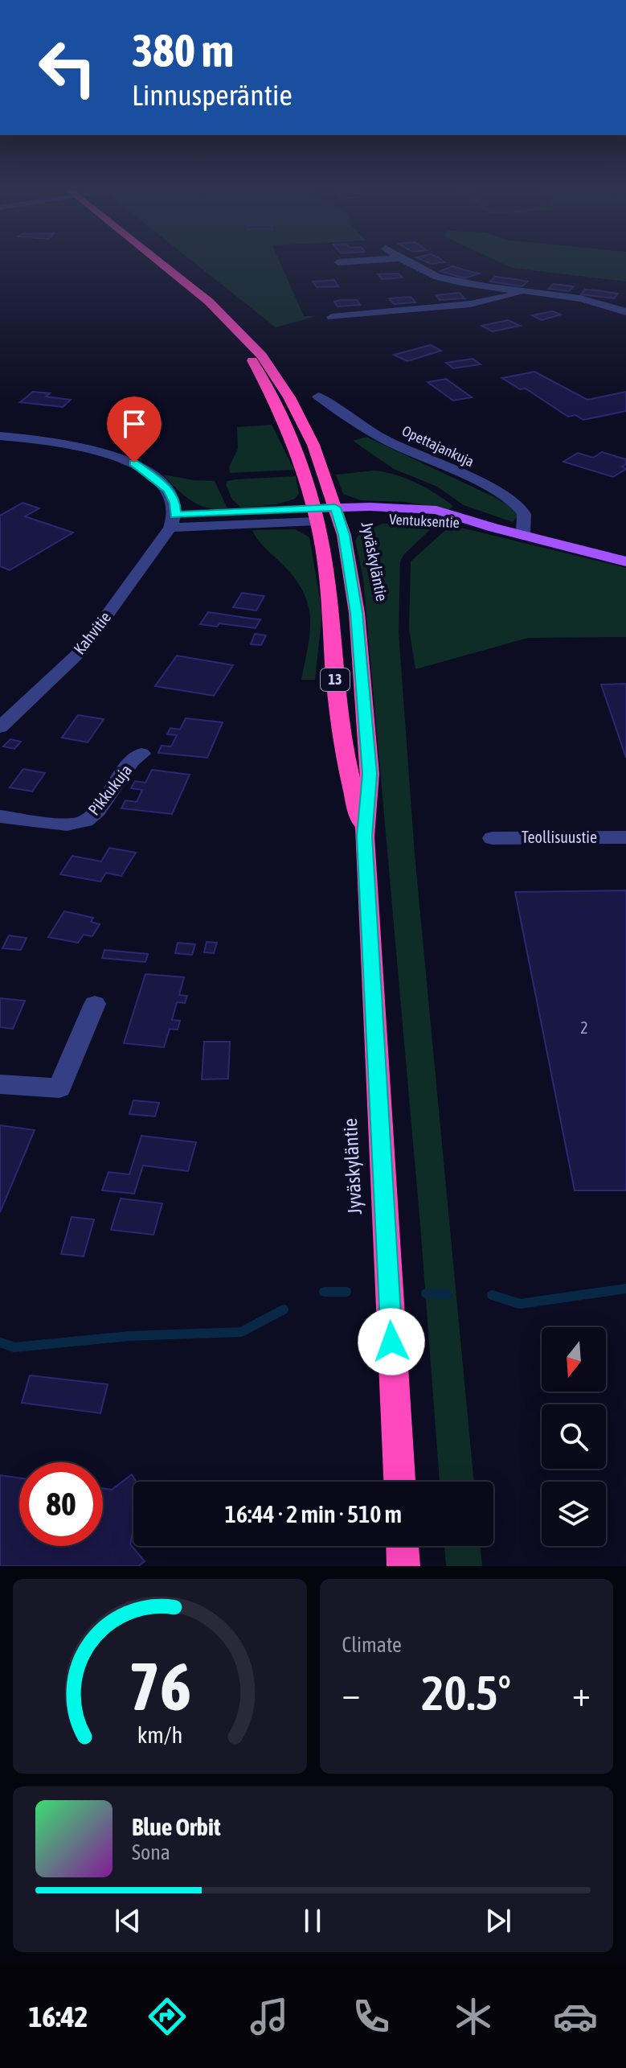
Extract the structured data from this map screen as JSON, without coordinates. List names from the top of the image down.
{
  "streets": {
    "highway": ["Jyväskyläntie", "13"],
    "main road": ["Ventuksentie"],
    "street": [
      "Opettajankuja",
      "Kahvitie",
      "Pikkukuja",
      "Teollisuustie"
    ]
  },
  "crossings": [
    ["Opettajankuja", "Ventuksentie"],
    ["Ventuksentie", "Jyväskyläntie"]
  ],
  "house_numbers": ["2"],
  "north": "bottom",
  "page": {
    "turn": ["380 m", "Linnusperäntie"],
    "limit": "80",
    "trip": "16:44 · 2 min · 510 m",
    "tile": "Climate",
    "heat": ["−", "20.5°", "+"],
    "song": ["Blue Orbit", "Sona"],
    "tabs": "16:42",
    "gauge": ["76", "km/h"]
  }
}
